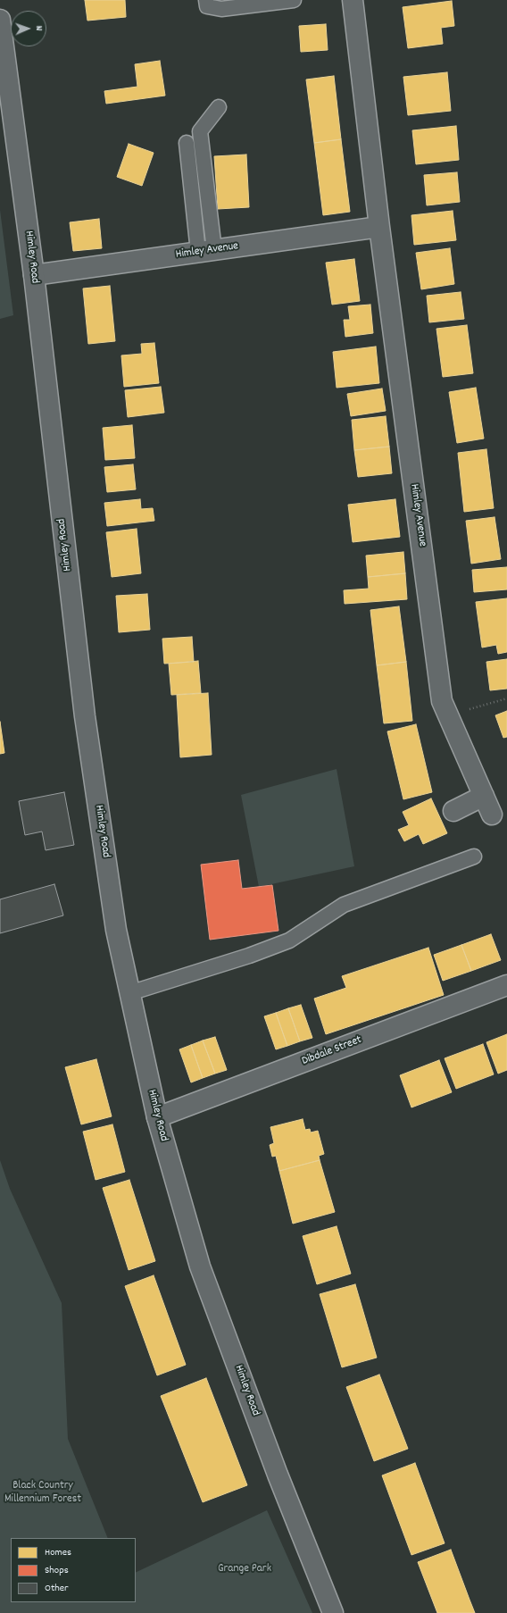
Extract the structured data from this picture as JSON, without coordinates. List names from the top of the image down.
{
  "streets": {
    "main road": ["Himley Avenue", "Himley Road", "Dibdale Street"]
  },
  "crossings": [
    ["Himley Avenue", "Himley Road"],
    ["Himley Road", "Dibdale Street"]
  ],
  "parks": ["Black Country Millennium Forest", "Grange Park"],
  "legend": ["Homes", "Shops", "Other"],
  "north": "right"
}
